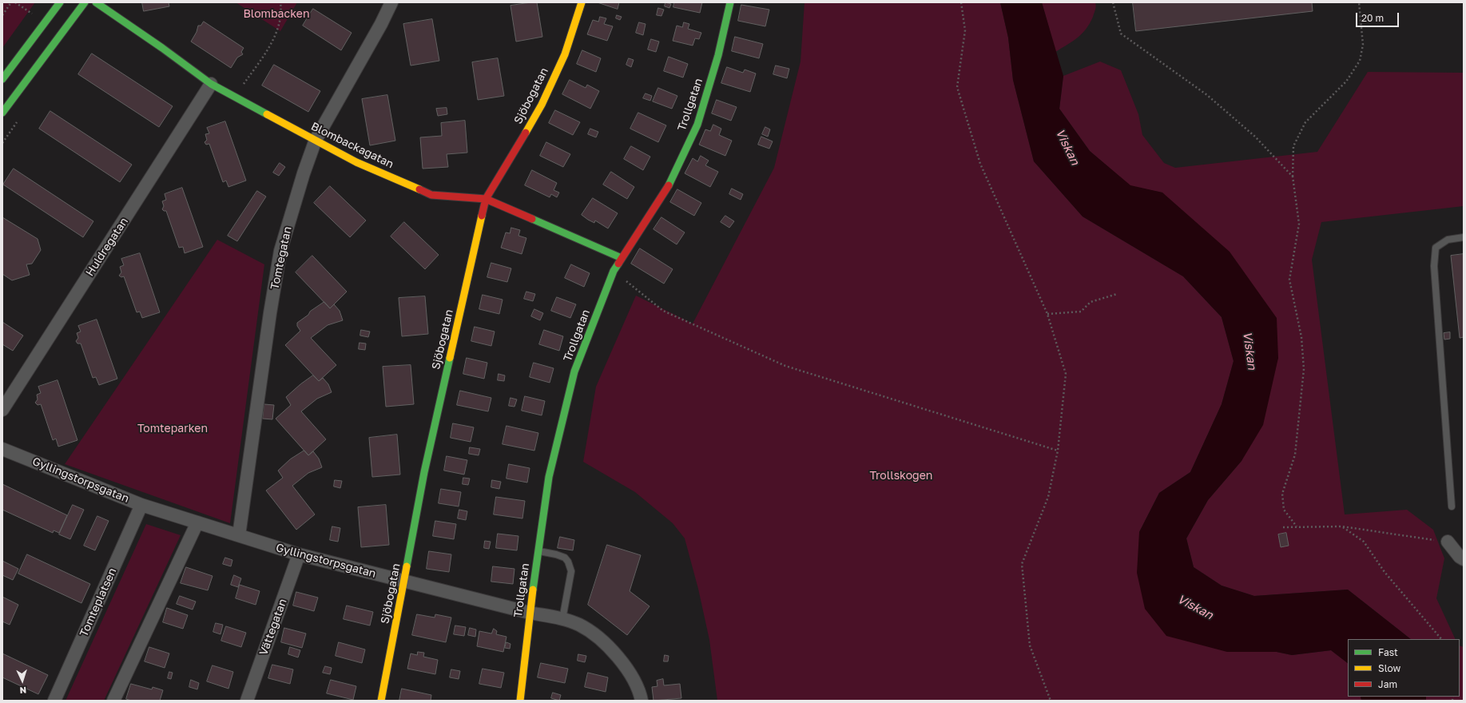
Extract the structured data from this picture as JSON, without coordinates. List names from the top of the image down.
{
  "streets": {
    "street": [
      "Sjöbogatan",
      "Trollgatan",
      "Blombackagatan",
      "Huldregatan",
      "Tomtegatan",
      "Gyllingstorpsgatan",
      "Tomteplatsen",
      "Vättegatan"
    ]
  },
  "crossings": [
    ["Sjöbogatan", "Blombackagatan"],
    ["Sjöbogatan", "Gyllingstorpsgatan"],
    ["Trollgatan", "Blombackagatan"],
    ["Trollgatan", "Gyllingstorpsgatan"],
    ["Blombackagatan", "Huldregatan"],
    ["Blombackagatan", "Tomtegatan"],
    ["Tomtegatan", "Gyllingstorpsgatan"],
    ["Gyllingstorpsgatan", "Tomteplatsen"],
    ["Gyllingstorpsgatan", "Vättegatan"]
  ],
  "water": ["Viskan"],
  "parks": ["Blombacken", "Tomteparken", "Trollskogen"],
  "legend": ["Fast", "Slow", "Jam"],
  "scale_bar": "20 m",
  "north": "bottom"
}
